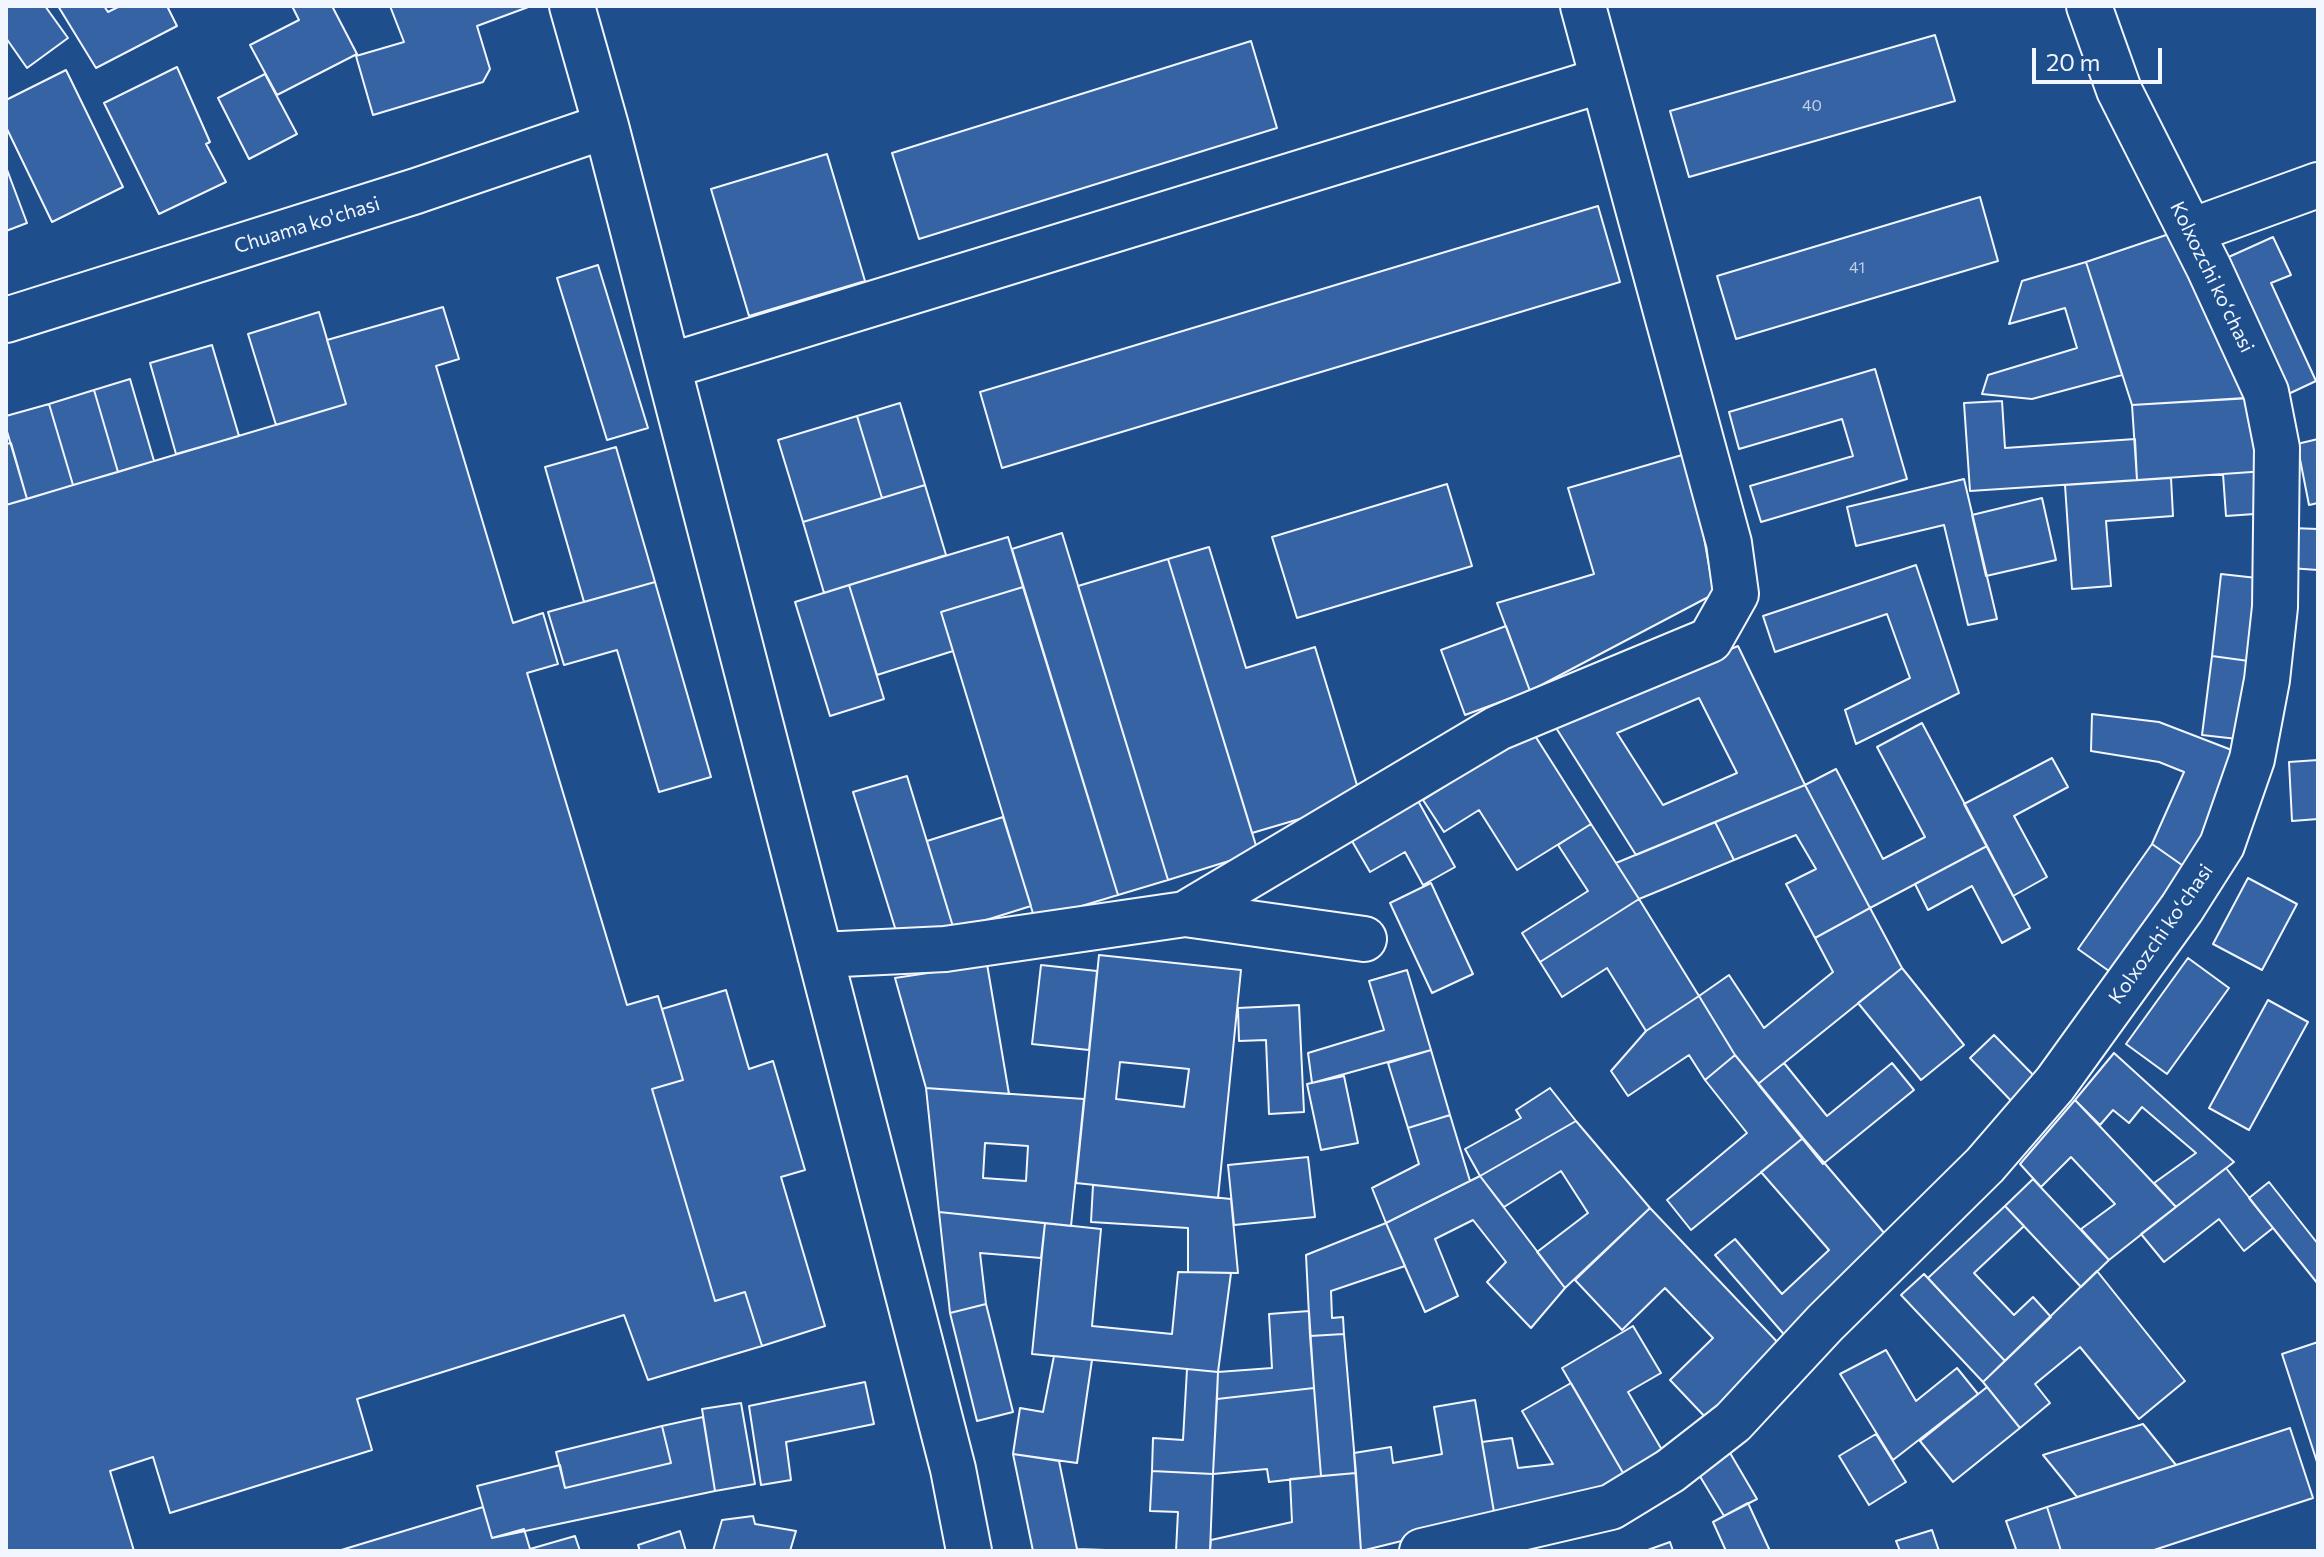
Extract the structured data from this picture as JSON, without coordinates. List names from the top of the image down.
{
  "streets": {
    "street": ["Chuama ko'chasi", "Kolxozchi koʻchasi"]
  },
  "house_numbers": ["40", "41"],
  "scale_bar": "20 m"
}
